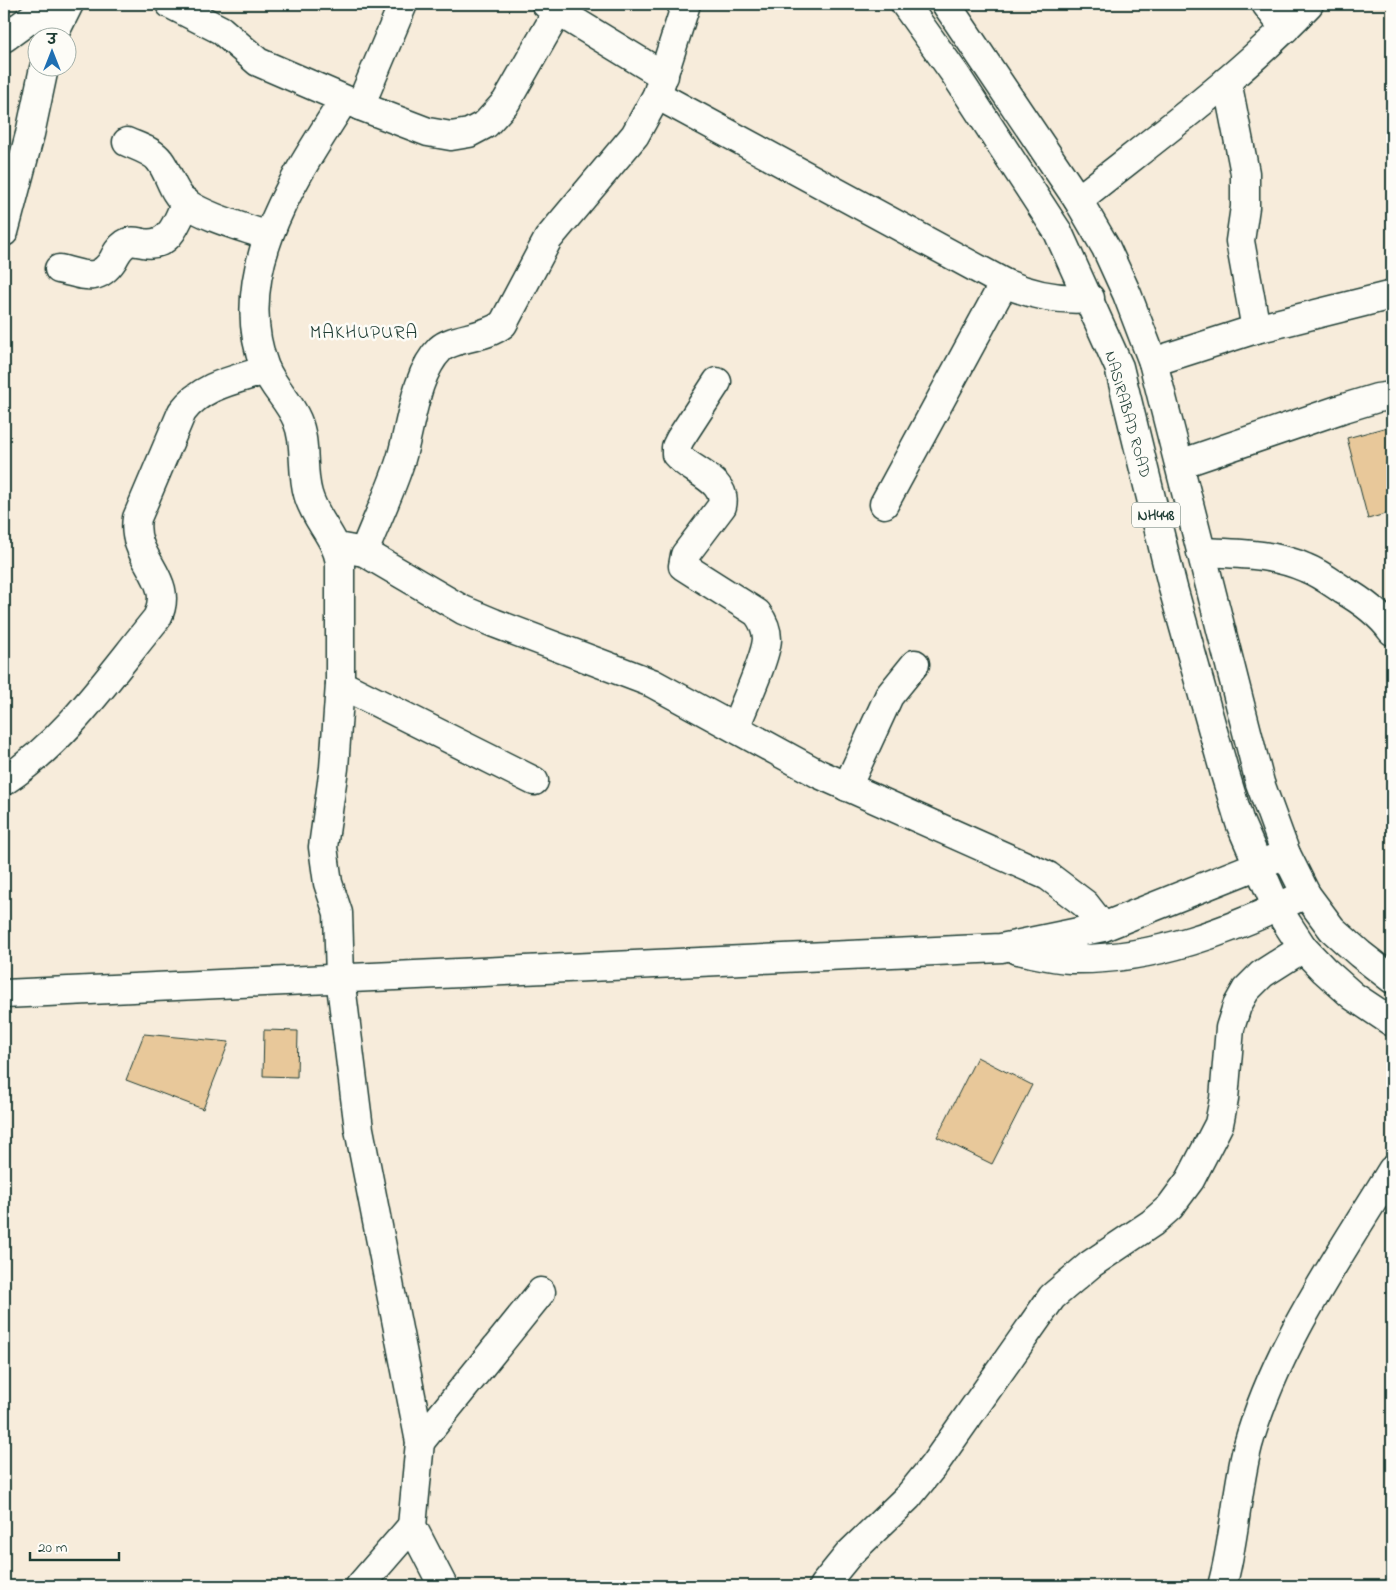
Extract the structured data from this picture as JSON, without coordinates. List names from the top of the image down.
{
  "streets": {
    "main road": ["NASIRABAD ROAD", "NH448"]
  },
  "districts": ["MAKHUPURA"],
  "scale_bar": "20 m",
  "north": "top"
}
